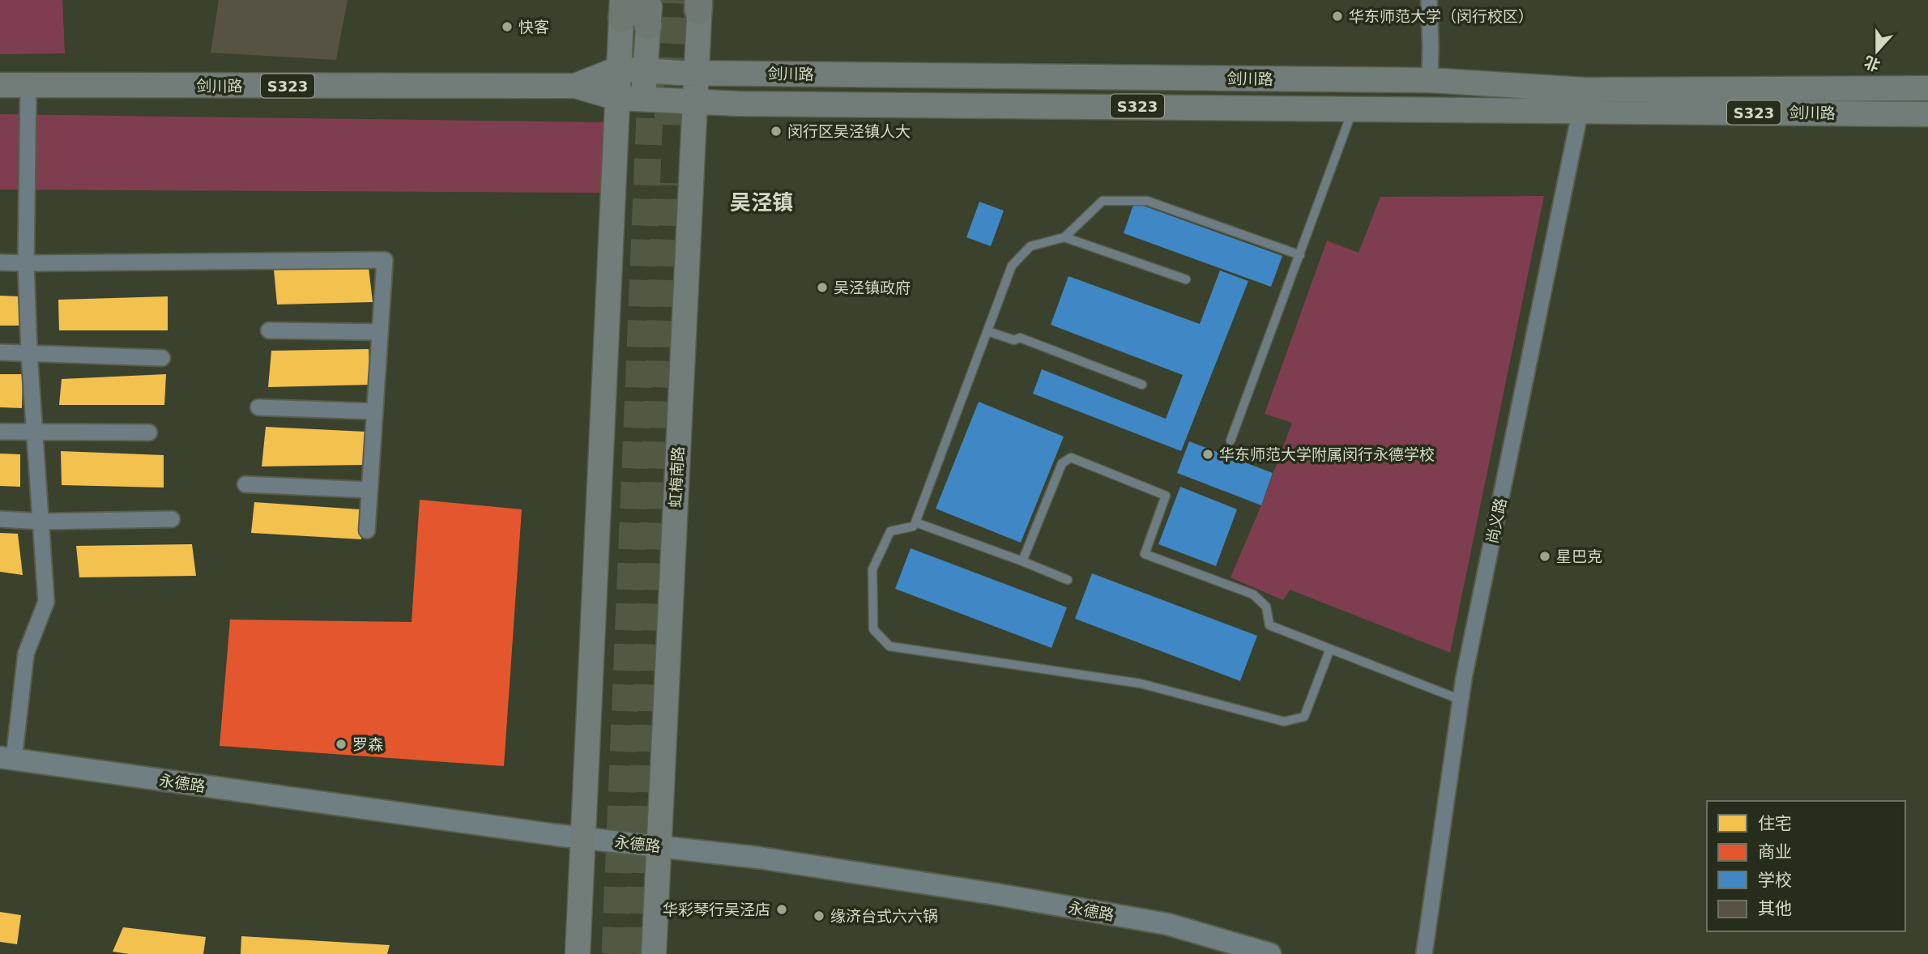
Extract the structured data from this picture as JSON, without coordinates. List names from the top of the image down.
{
  "streets": {
    "main road": ["剑川路", "S323", "虹梅南路"],
    "street": ["尚义路", "永德路"]
  },
  "crossings": [
    ["剑川路", "虹梅南路"],
    ["剑川路", "尚义路"],
    ["虹梅南路", "永德路"]
  ],
  "districts": ["吴泾镇"],
  "places": [
    "华东师范大学（闵行校区）",
    "快客",
    "闵行区吴泾镇人大",
    "吴泾镇政府",
    "华东师范大学附属闵行永德学校",
    "星巴克",
    "罗森",
    "华彩琴行吴泾店",
    "缘济台式六六锅"
  ],
  "legend": [
    "住宅",
    "商业",
    "学校",
    "其他"
  ],
  "north": "bottom"
}
